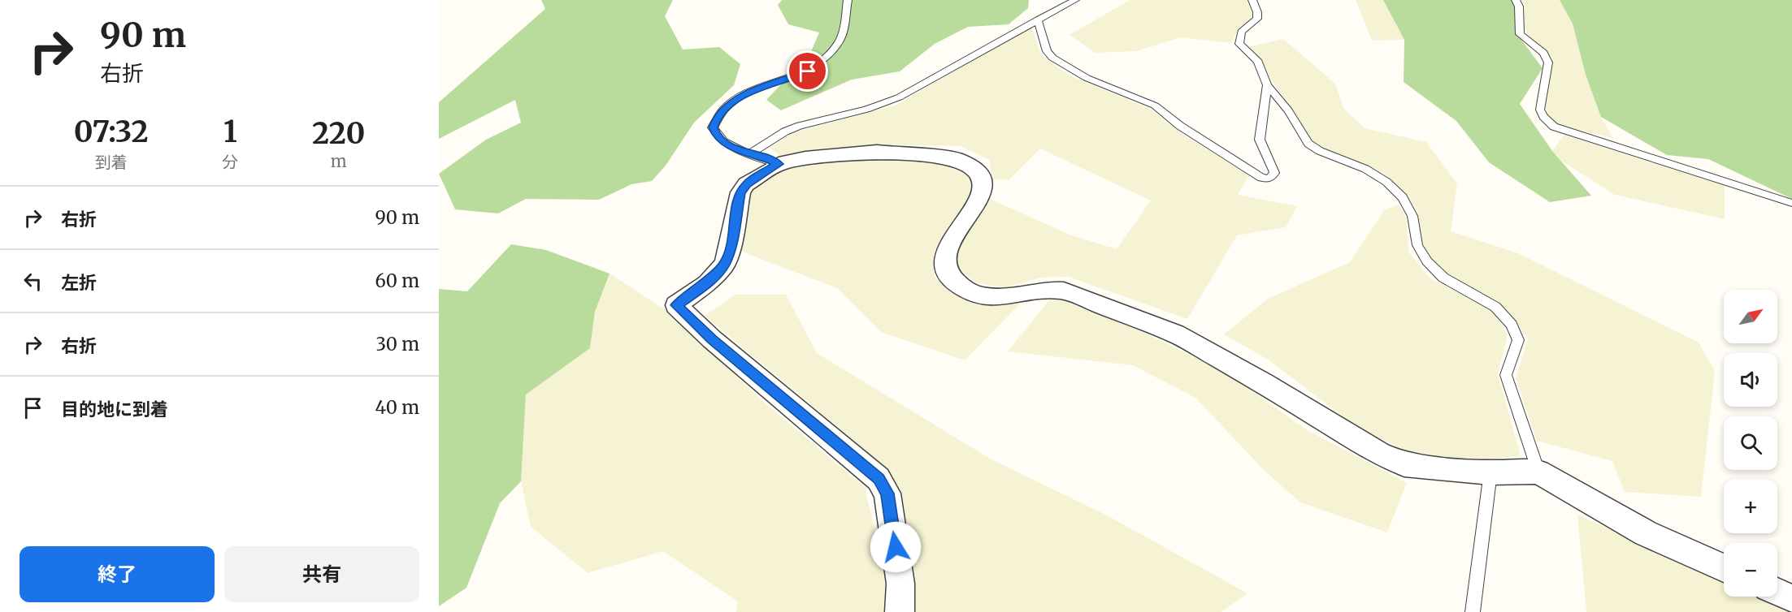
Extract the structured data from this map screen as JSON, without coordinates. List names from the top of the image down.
{
  "north": "top right",
  "page": {
    "turn": ["90 m", "右折"],
    "eta": [
      "07:32",
      "到着",
      "1",
      "分",
      "220",
      "m"
    ],
    "list": [
      {
        "name": "右折",
        "value": "90 m"
      },
      {
        "name": "左折",
        "value": "60 m"
      },
      {
        "name": "右折",
        "value": "30 m"
      },
      {
        "name": "目的地に到着",
        "value": "40 m"
      }
    ],
    "map_buttons": ["+", "−"],
    "buttons": ["終了", "共有"]
  }
}
